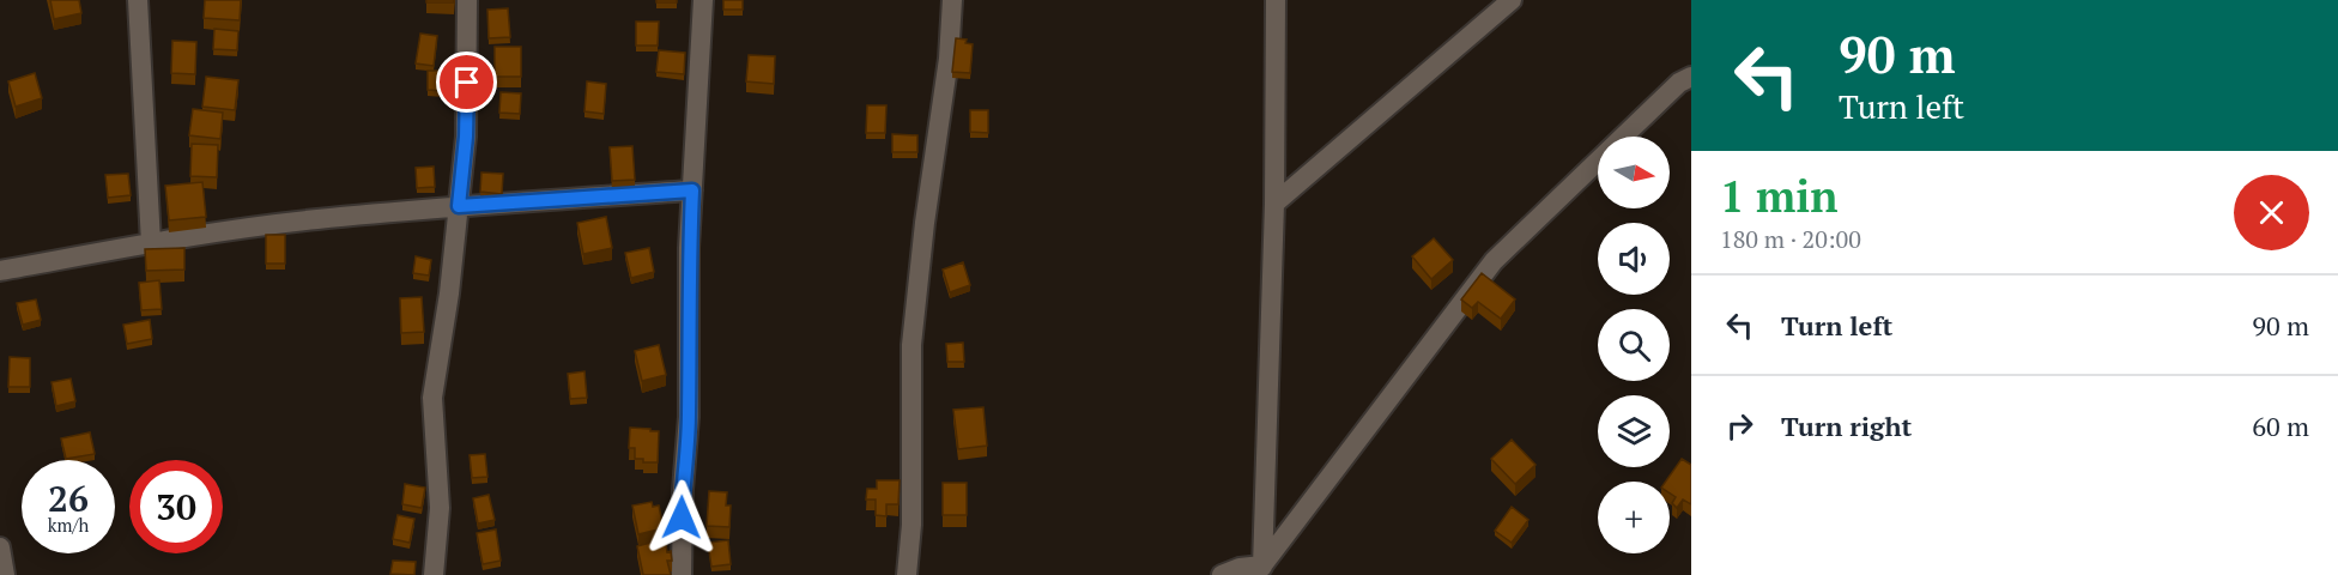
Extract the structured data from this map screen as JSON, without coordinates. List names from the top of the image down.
{
  "north": "right",
  "page": {
    "turn": ["90 m", "Turn left"],
    "map_buttons": "+",
    "heading": ["1 min", "180 m · 20:00"],
    "list": [
      {
        "name": "Turn left",
        "value": "90 m"
      },
      {
        "name": "Turn right",
        "value": "60 m"
      }
    ],
    "speed": "26 km/h",
    "limit": "30"
  }
}
